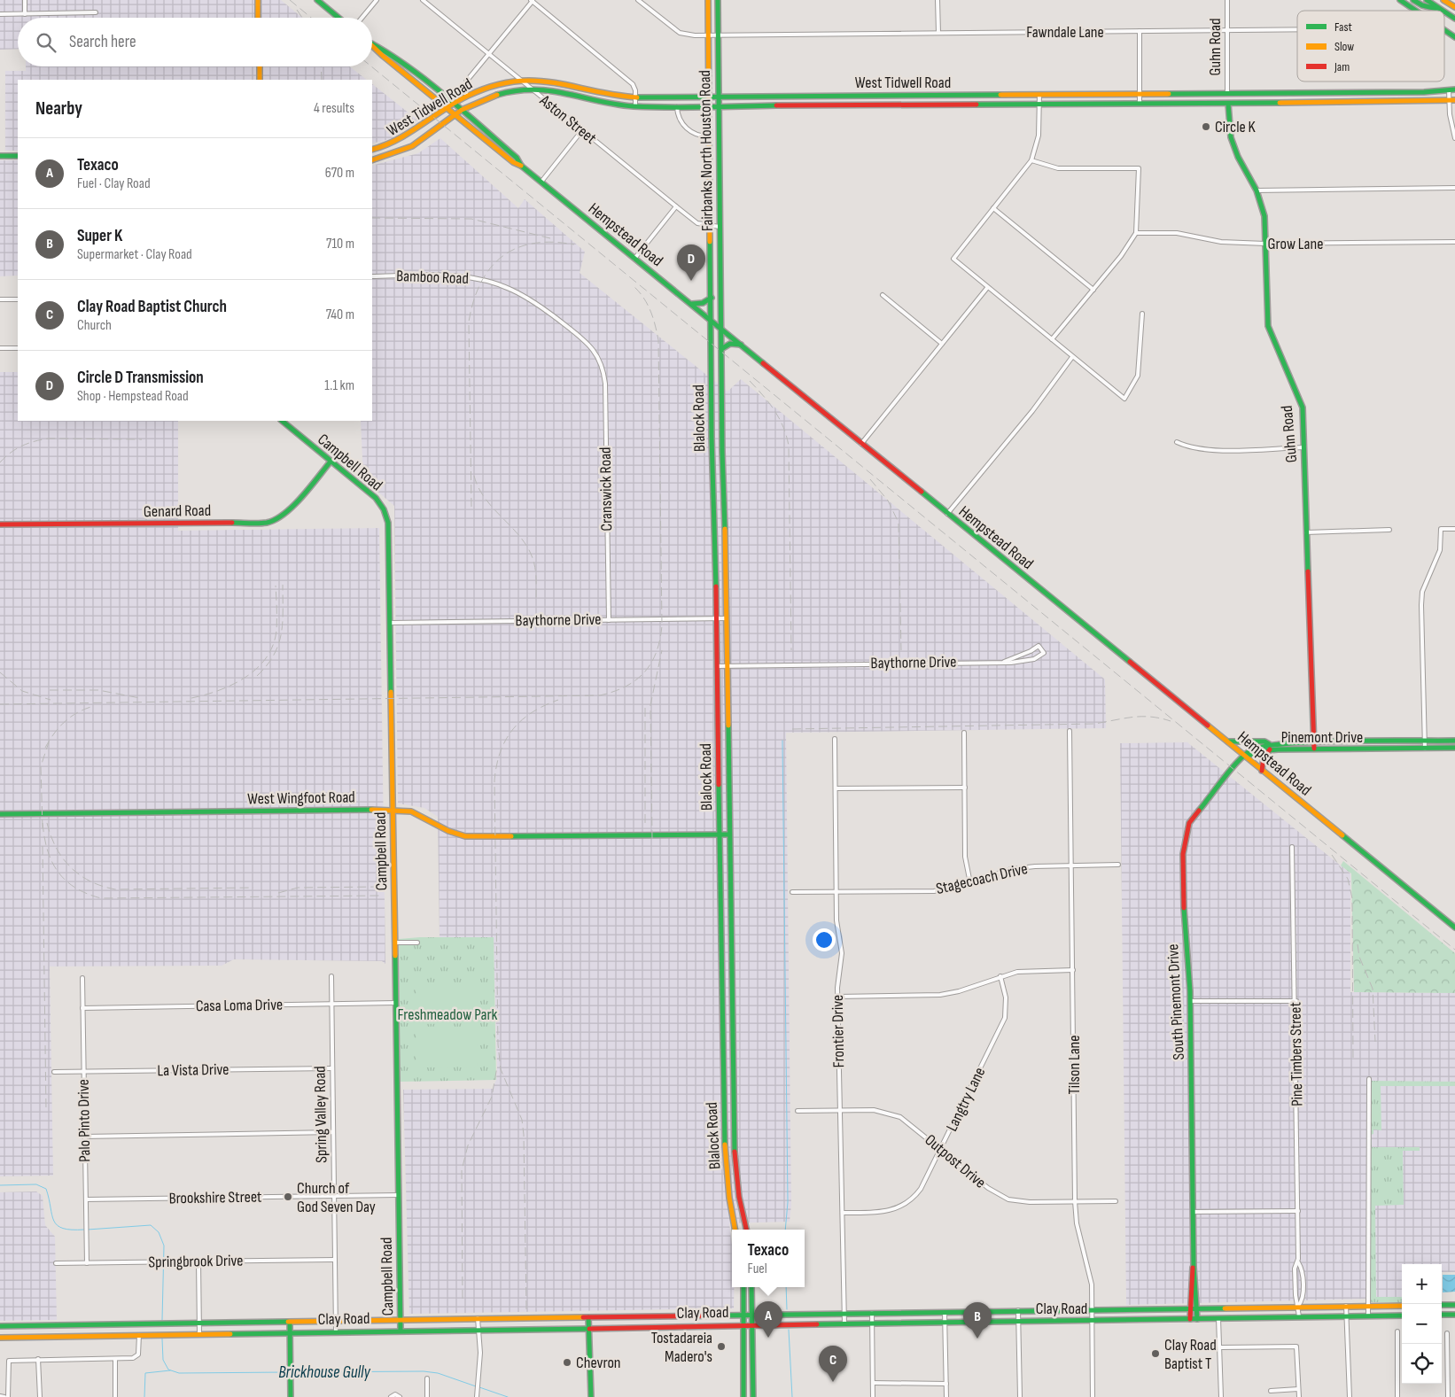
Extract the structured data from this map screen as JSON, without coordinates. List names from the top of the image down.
{
  "streets": {
    "main road": [
      "Guhn Road",
      "West Tidwell Road",
      "Fairbanks North Houston Road",
      "Hempstead Road",
      "Blalock Road",
      "Campbell Road",
      "Genard Road",
      "Pinemont Drive",
      "West Wingfoot Road",
      "South Pinemont Drive",
      "Clay Road"
    ],
    "street": [
      "Fawndale Lane",
      "Aston Street",
      "Grow Lane",
      "Bamboo Road",
      "Cranswick Road",
      "Baythorne Drive",
      "Stagecoach Drive",
      "Casa Loma Drive",
      "Frontier Drive",
      "Pine Timbers Street",
      "Tilson Lane",
      "La Vista Drive",
      "Langtry Lane",
      "Spring Valley Road",
      "Palo Pinto Drive",
      "Outpost Drive",
      "Brookshire Street",
      "Springbrook Drive"
    ]
  },
  "crossings": [
    ["Fawndale Lane", "Guhn Road"],
    ["Fawndale Lane", "Fairbanks North Houston Road"],
    ["Guhn Road", "West Tidwell Road"],
    ["Guhn Road", "Grow Lane"],
    ["Guhn Road", "Pinemont Drive"],
    ["West Tidwell Road", "Aston Street"],
    ["West Tidwell Road", "Fairbanks North Houston Road"],
    ["West Tidwell Road", "Hempstead Road"],
    ["Aston Street", "Fairbanks North Houston Road"],
    ["Fairbanks North Houston Road", "Hempstead Road"],
    ["Fairbanks North Houston Road", "Blalock Road"],
    ["Hempstead Road", "Blalock Road"],
    ["Hempstead Road", "Pinemont Drive"],
    ["Hempstead Road", "South Pinemont Drive"],
    ["Bamboo Road", "Cranswick Road"],
    ["Blalock Road", "Baythorne Drive"],
    ["Blalock Road", "West Wingfoot Road"],
    ["Campbell Road", "Genard Road"],
    ["Campbell Road", "Baythorne Drive"],
    ["Campbell Road", "West Wingfoot Road"],
    ["Campbell Road", "Casa Loma Drive"],
    ["Campbell Road", "Brookshire Street"],
    ["Campbell Road", "Clay Road"],
    ["Cranswick Road", "Baythorne Drive"],
    ["Pinemont Drive", "South Pinemont Drive"],
    ["Stagecoach Drive", "Frontier Drive"],
    ["Stagecoach Drive", "Tilson Lane"],
    ["South Pinemont Drive", "Clay Road"],
    ["Casa Loma Drive", "Spring Valley Road"],
    ["Casa Loma Drive", "Palo Pinto Drive"],
    ["Frontier Drive", "Langtry Lane"],
    ["Frontier Drive", "Outpost Drive"],
    ["Frontier Drive", "Clay Road"],
    ["Pine Timbers Street", "Clay Road"],
    ["Tilson Lane", "Outpost Drive"],
    ["Tilson Lane", "Clay Road"],
    ["La Vista Drive", "Spring Valley Road"],
    ["La Vista Drive", "Palo Pinto Drive"],
    ["Langtry Lane", "Outpost Drive"],
    ["Spring Valley Road", "Brookshire Street"],
    ["Spring Valley Road", "Springbrook Drive"],
    ["Spring Valley Road", "Clay Road"],
    ["Palo Pinto Drive", "Brookshire Street"],
    ["Palo Pinto Drive", "Springbrook Drive"]
  ],
  "water": ["Brickhouse Gully"],
  "parks": ["Freshmeadow Park"],
  "places": [
    "Circle K",
    "Church of God Seven Day",
    "Tostadareia Madero's",
    "Clay Road Baptist T",
    "Chevron"
  ],
  "legend": ["Fast", "Slow", "Jam"],
  "page": {
    "search": "Search here",
    "heading": ["Nearby", "4 results"],
    "list": [
      {
        "mark": "A",
        "name": "Texaco",
        "note": "Fuel · Clay Road",
        "value": "670 m"
      },
      {
        "mark": "B",
        "name": "Super K",
        "note": "Supermarket · Clay Road",
        "value": "710 m"
      },
      {
        "mark": "C",
        "name": "Clay Road Baptist Church",
        "note": "Church",
        "value": "740 m"
      },
      {
        "mark": "D",
        "name": "Circle D Transmission",
        "note": "Shop · Hempstead Road",
        "value": "1.1 km"
      }
    ],
    "pins": [
      "D",
      "A",
      "B",
      "C"
    ],
    "popup": ["Texaco", "Fuel"],
    "map_buttons": ["+", "−"]
  }
}
